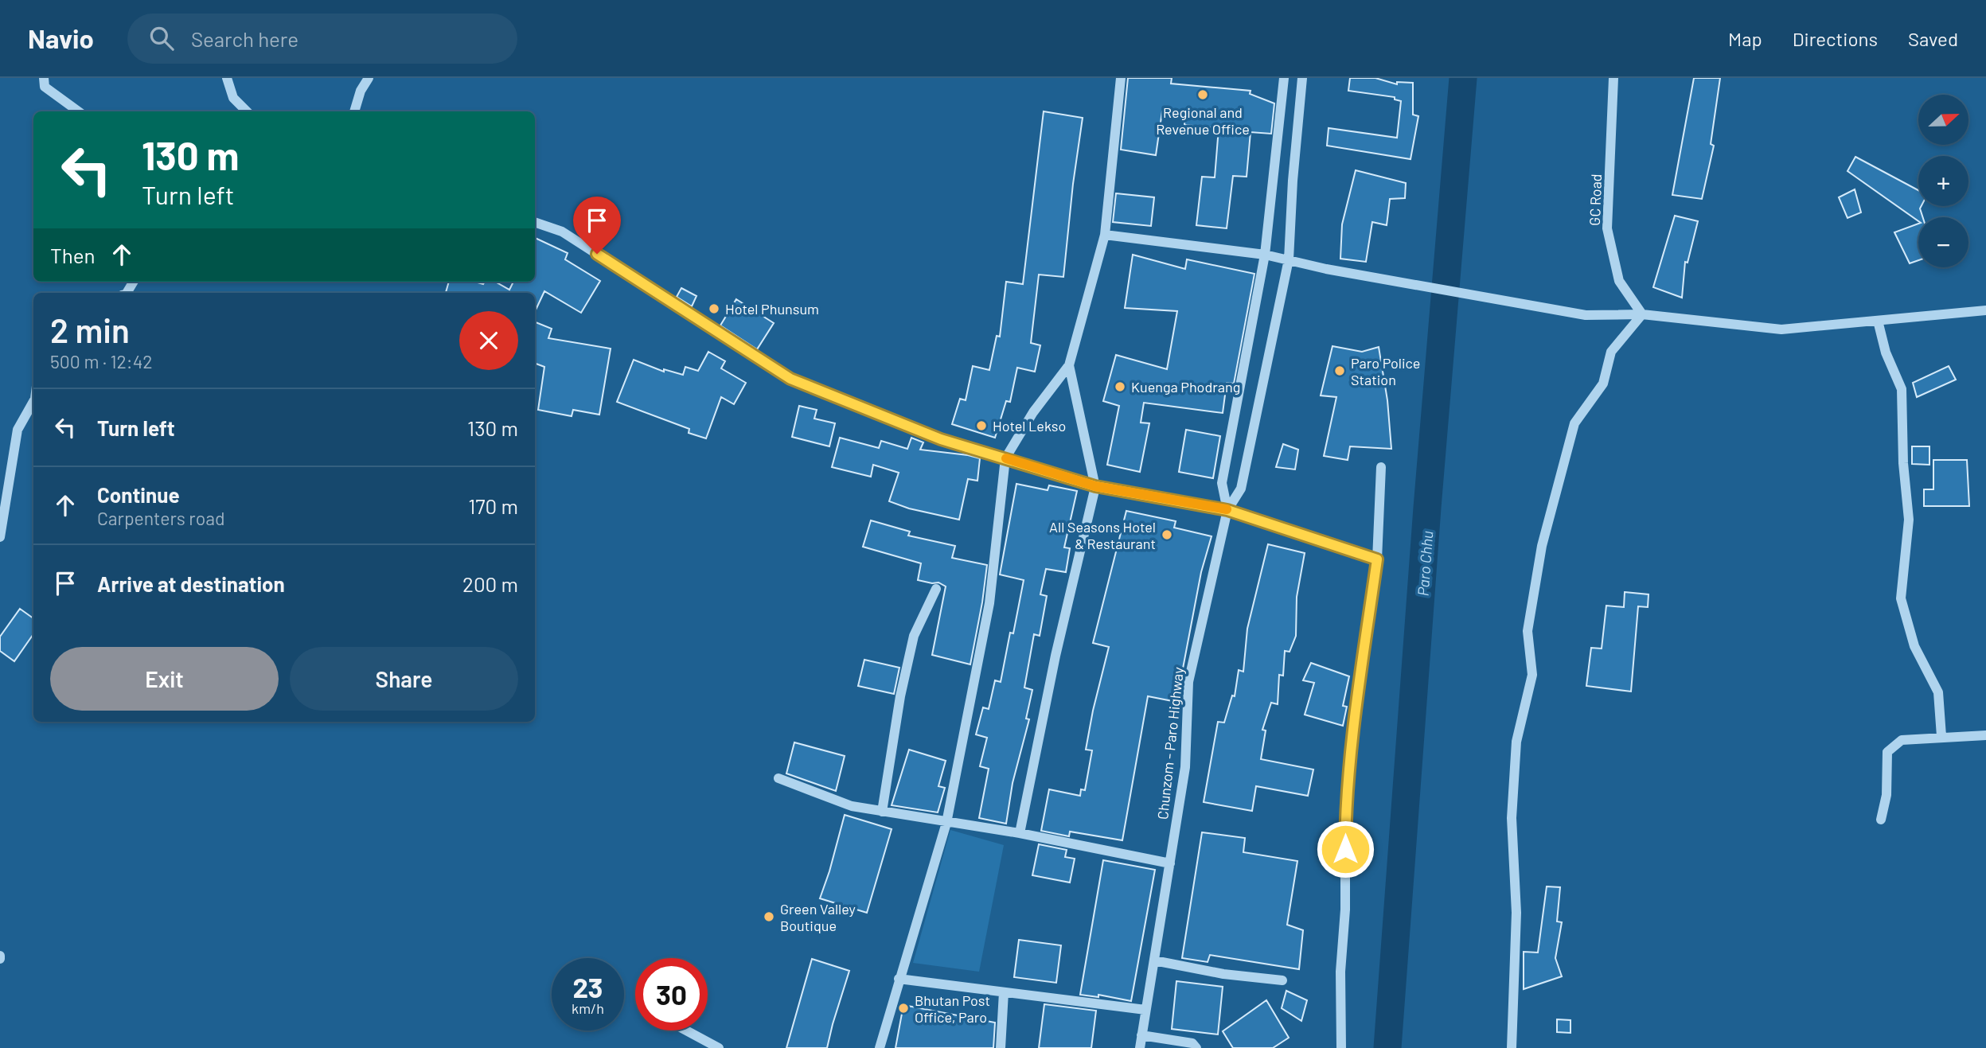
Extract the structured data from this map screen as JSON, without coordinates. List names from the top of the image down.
{
  "streets": {
    "street": ["GC Road", "Chunzom - Paro Highway"]
  },
  "water": ["Paro Chhu"],
  "places": [
    "Regional and Revenue Office",
    "Hotel Phunsum",
    "Paro Police Station",
    "Kuenga Phodrang",
    "Hotel Lekso",
    "All Seasons Hotel & Restaurant",
    "Green Valley Boutique",
    "Bhutan Post Office, Paro"
  ],
  "north": "right",
  "page": {
    "header": "Navio",
    "search": "Search here",
    "nav": ["Map", "Directions", "Saved"],
    "map_buttons": ["+", "−"],
    "turn": ["130 m", "Turn left"],
    "then": "Then",
    "heading": ["2 min", "500 m · 12:42"],
    "list": [
      {
        "name": "Turn left",
        "value": "130 m"
      },
      {
        "name": "Continue",
        "note": "Carpenters road",
        "value": "170 m"
      },
      {
        "name": "Arrive at destination",
        "value": "200 m"
      }
    ],
    "buttons": ["Exit", "Share"],
    "speed": "23 km/h",
    "limit": "30"
  }
}
